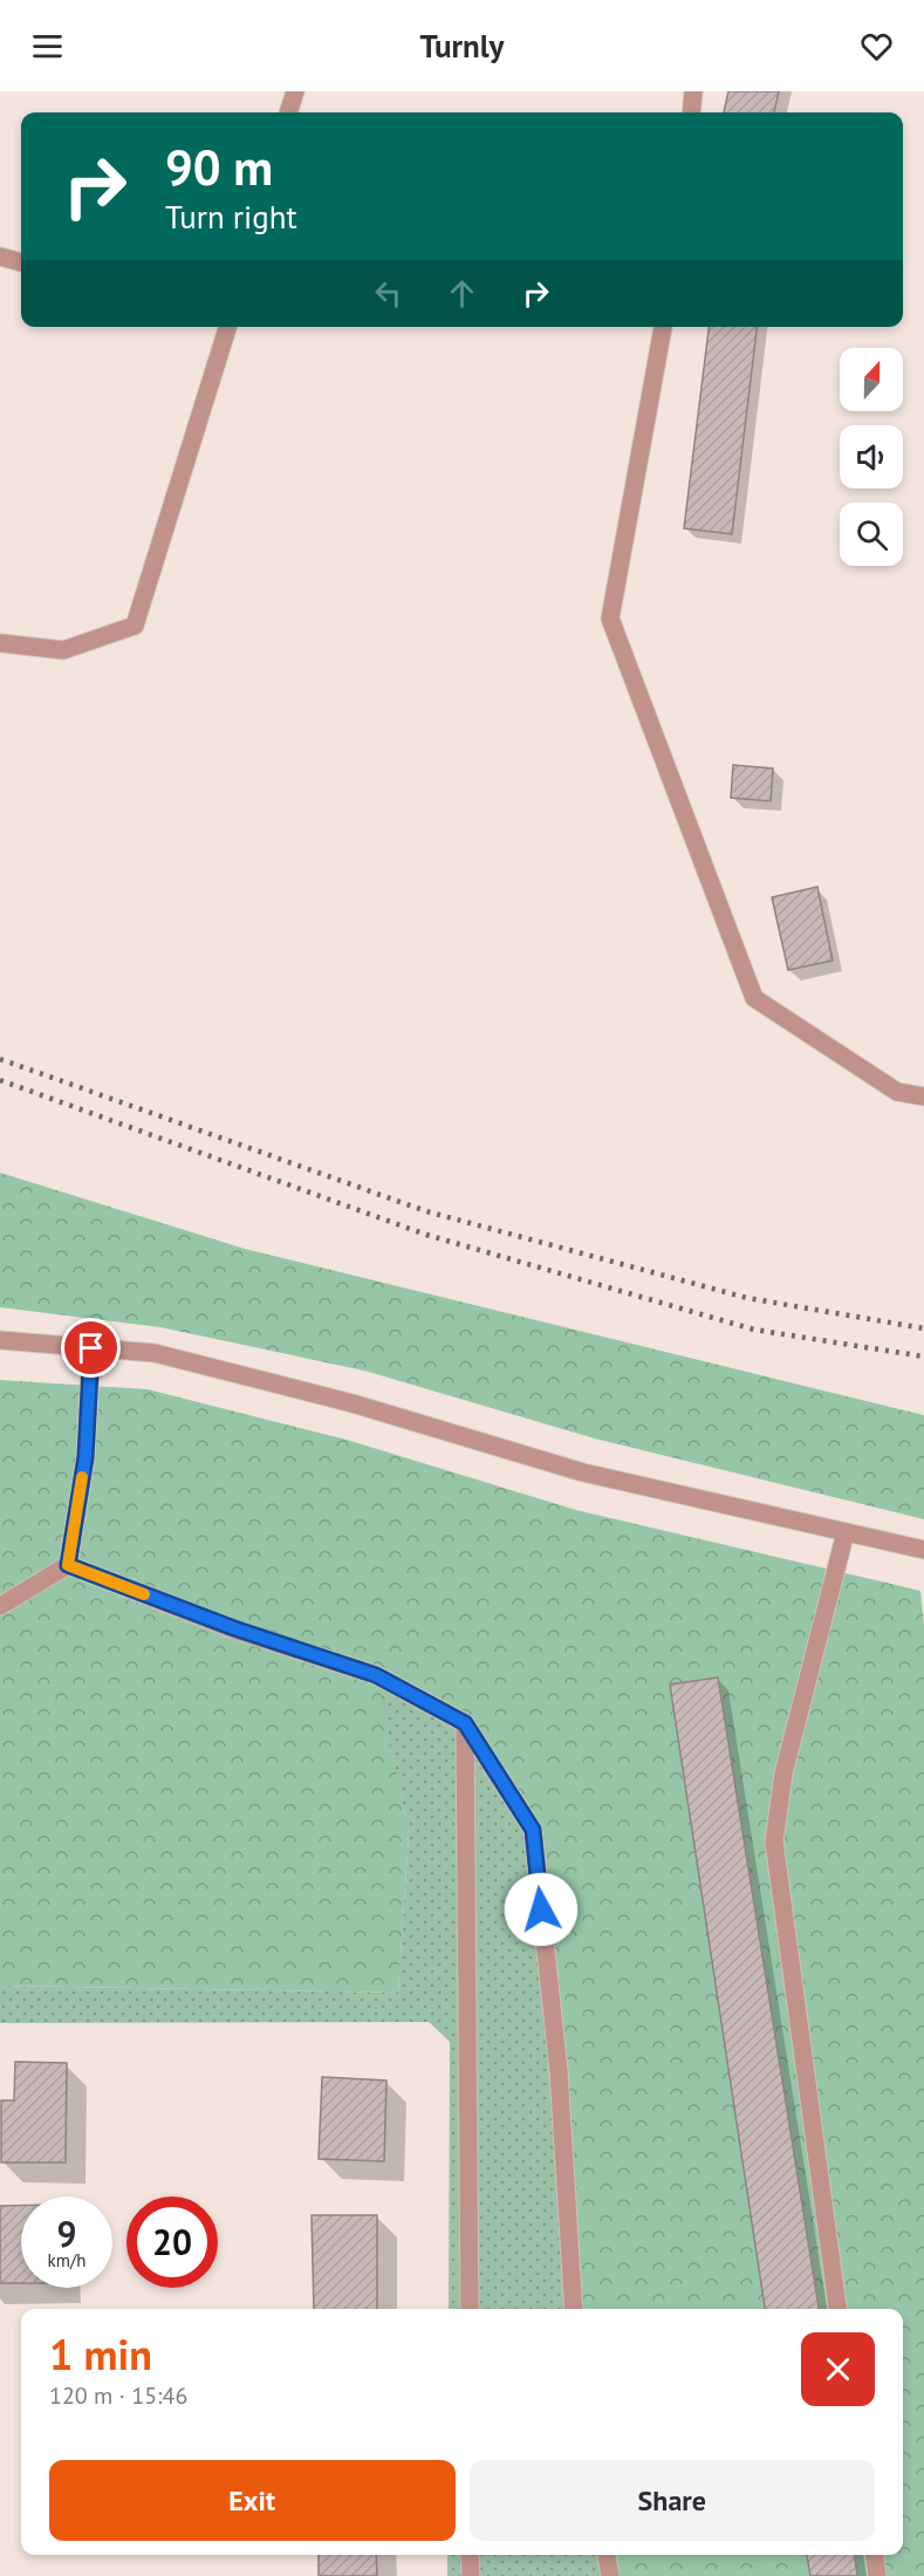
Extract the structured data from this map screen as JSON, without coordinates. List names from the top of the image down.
{
  "north": "top",
  "page": {
    "header": "Turnly",
    "turn": ["90 m", "Turn right"],
    "speed": "9 km/h",
    "limit": "20",
    "heading": ["1 min", "120 m · 15:46"],
    "buttons": ["Exit", "Share"]
  }
}
